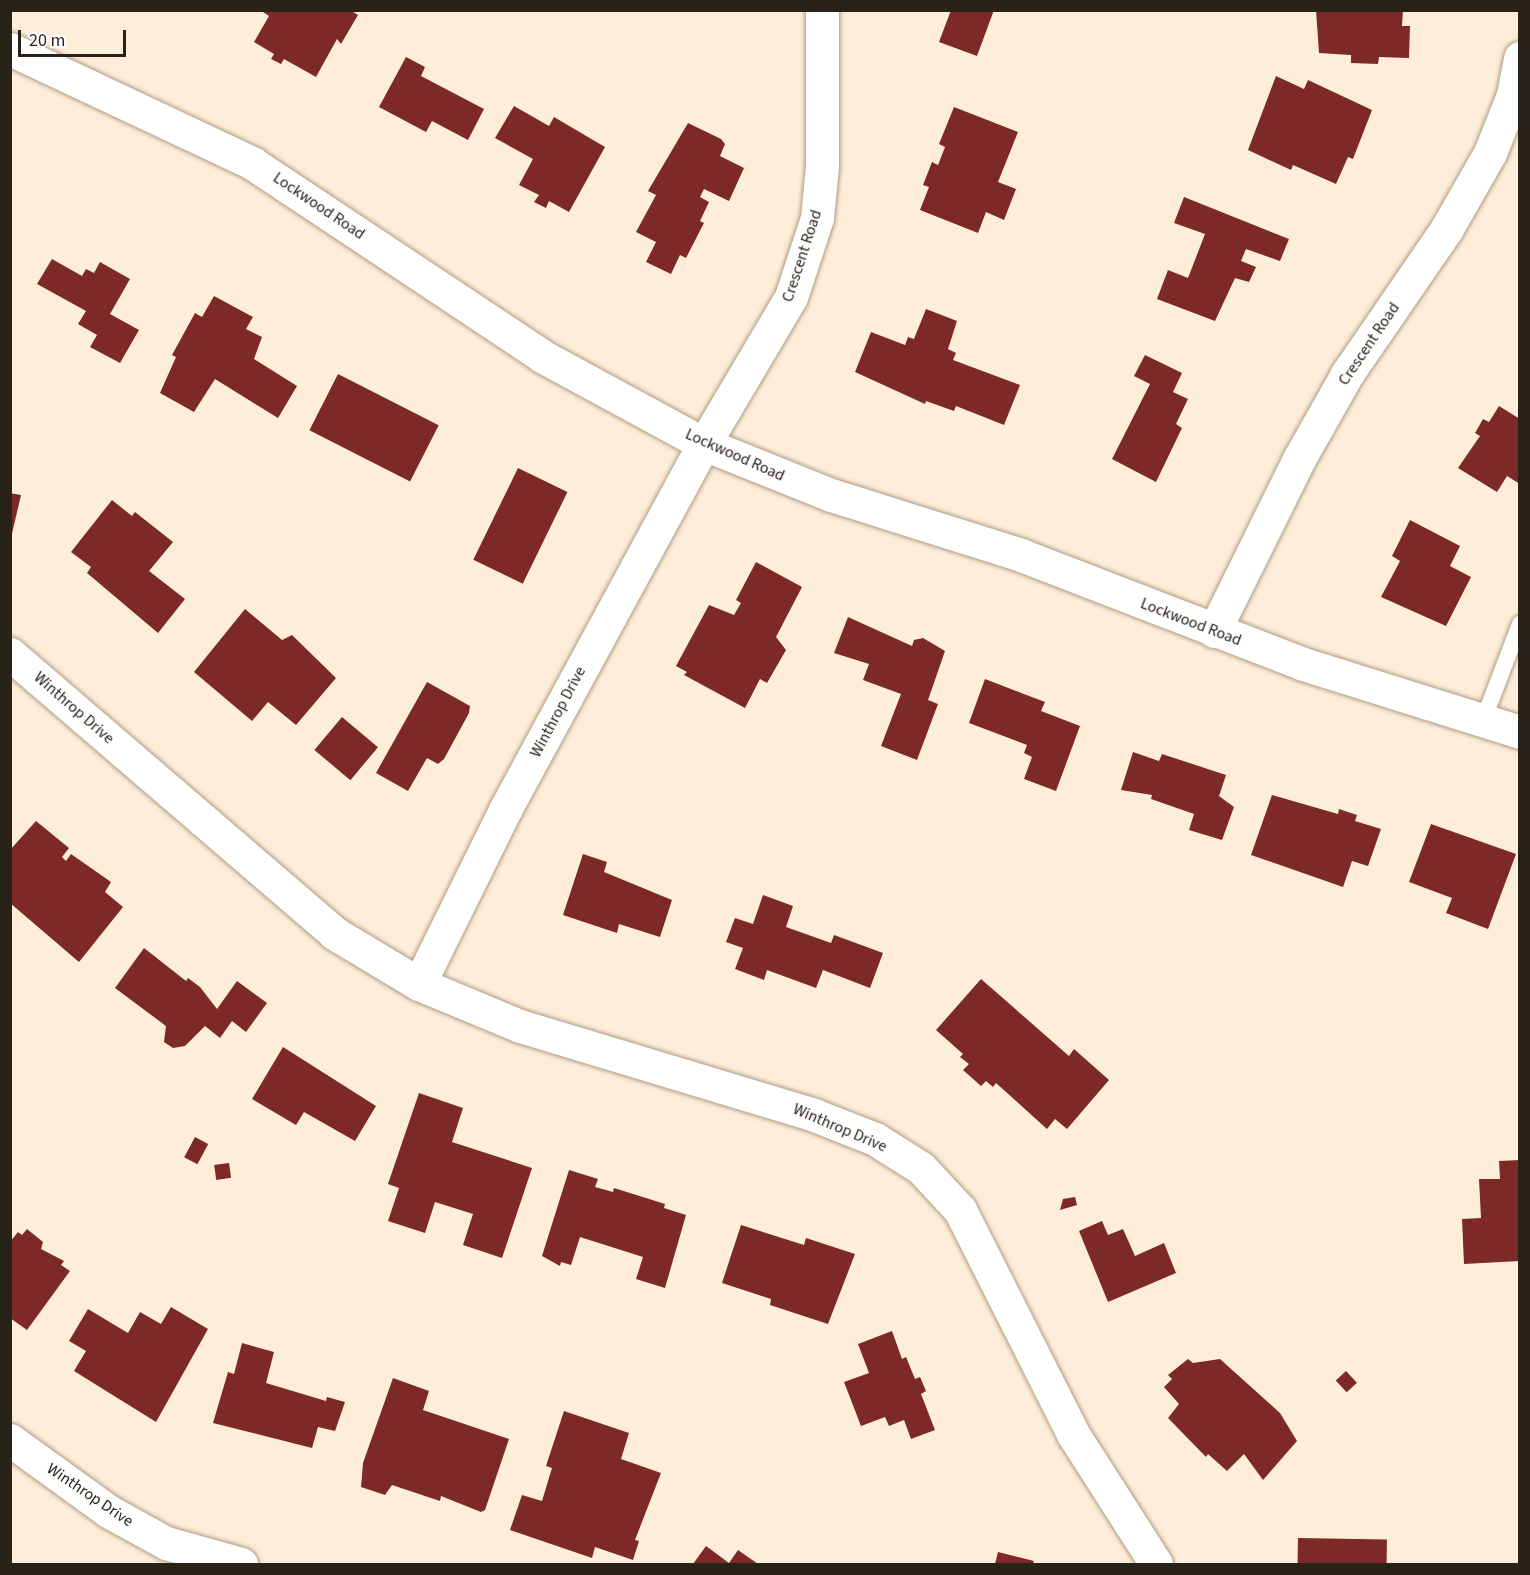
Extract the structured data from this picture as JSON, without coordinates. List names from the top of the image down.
{
  "streets": {
    "street": ["Lockwood Road", "Crescent Road", "Winthrop Drive"]
  },
  "crossings": [
    ["Lockwood Road", "Crescent Road"],
    ["Lockwood Road", "Winthrop Drive"],
    ["Crescent Road", "Winthrop Drive"]
  ],
  "scale_bar": "20 m"
}
